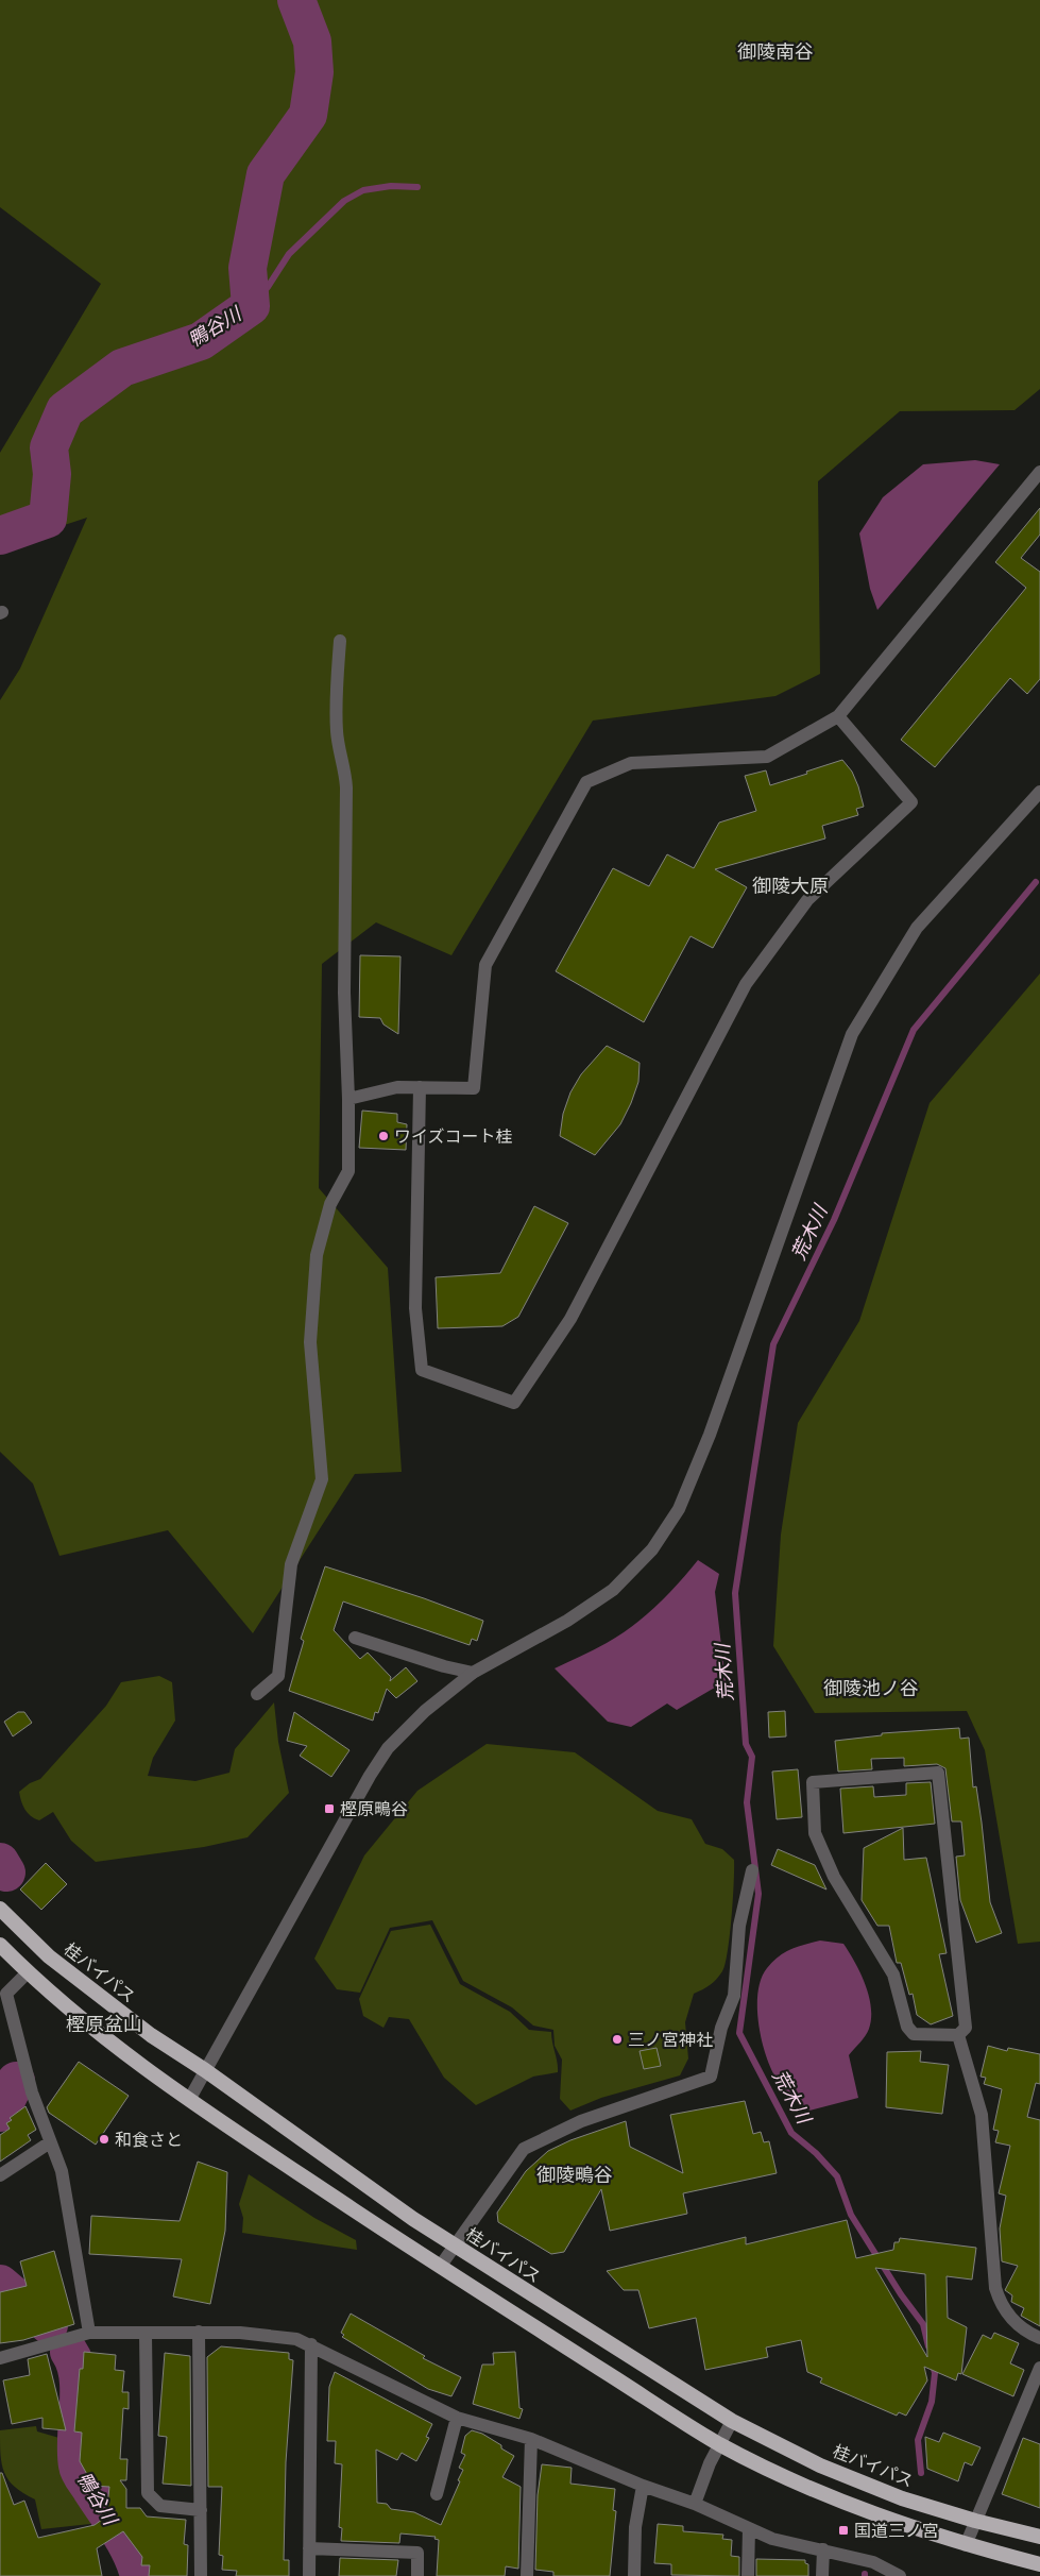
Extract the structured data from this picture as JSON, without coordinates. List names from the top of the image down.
{
  "streets": {
    "highway": ["桂バイパス"]
  },
  "districts": [
    "御陵南谷",
    "御陵大原",
    "御陵池ノ谷",
    "樫原盆山",
    "御陵鴫谷"
  ],
  "water": ["鴨谷川", "荒木川"],
  "places": {
    "other": ["ワイズコート桂", "三ノ宮神社", "和食さと"],
    "transit": ["樫原鴫谷", "国道三ノ宮"]
  }
}
